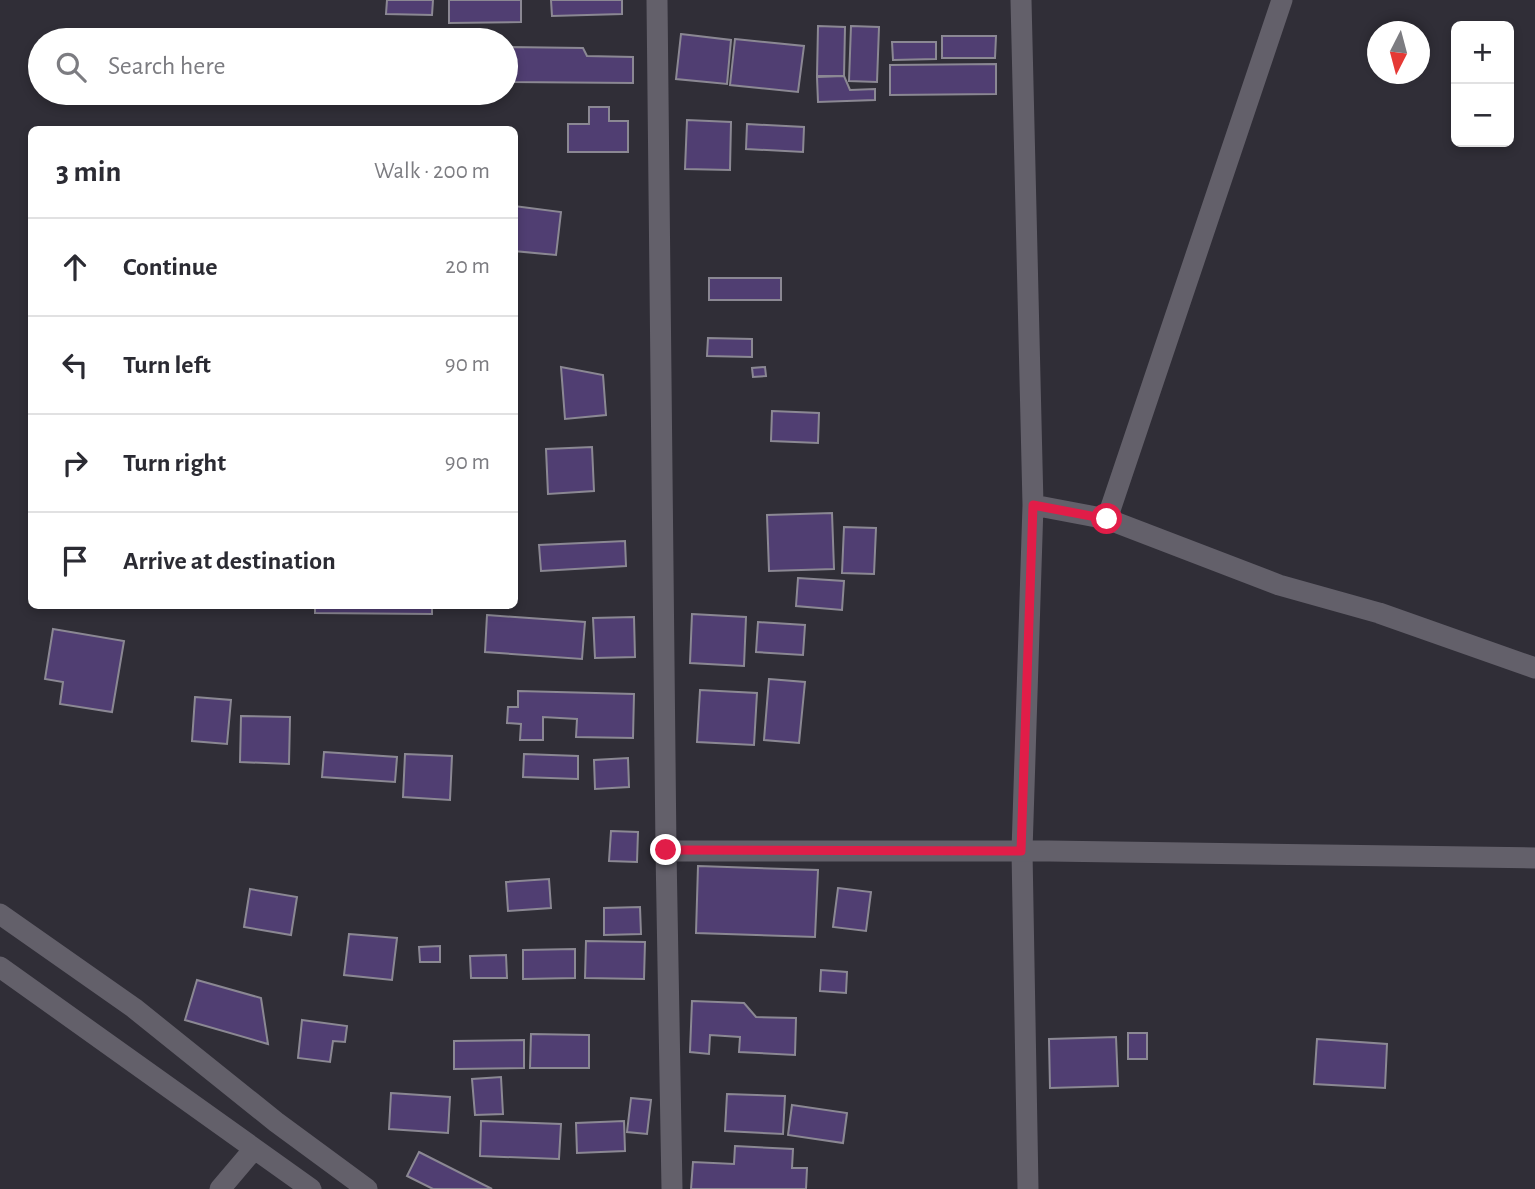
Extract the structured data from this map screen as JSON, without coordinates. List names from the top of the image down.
{
  "north": "bottom",
  "page": {
    "map_buttons": ["+", "−"],
    "search": "Search here",
    "heading": ["3 min", "Walk · 200 m"],
    "list": [
      ["Continue", "20 m"],
      ["Turn left", "90 m"],
      ["Turn right", "90 m"],
      "Arrive at destination"
    ]
  }
}
